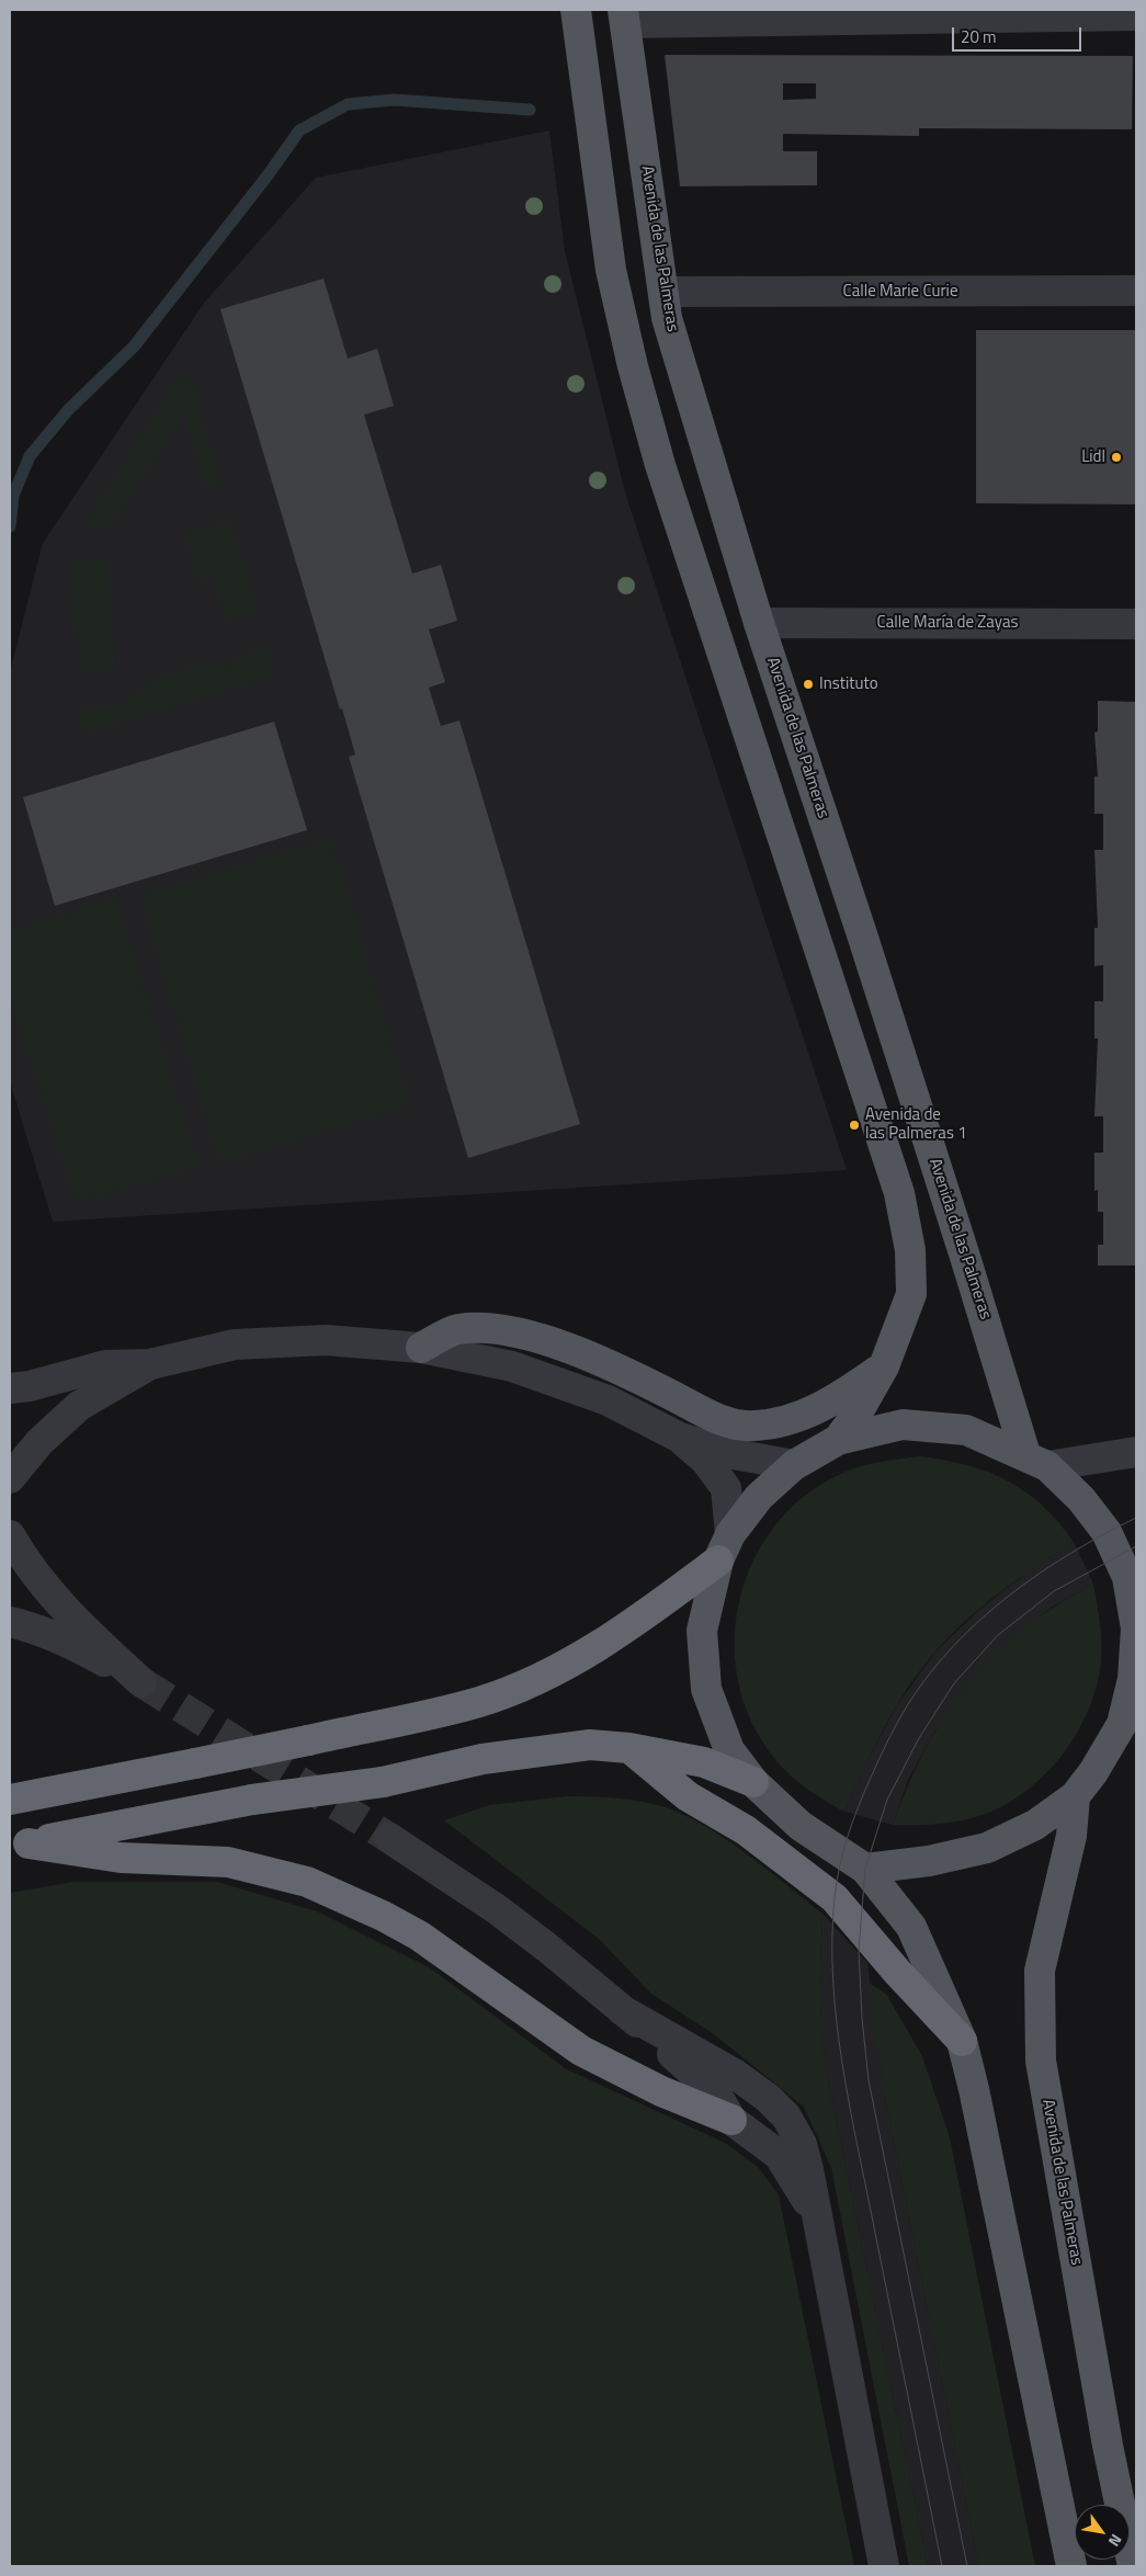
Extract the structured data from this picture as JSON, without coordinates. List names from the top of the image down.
{
  "streets": {
    "main road": ["Avenida de las Palmeras"],
    "street": ["Calle Marie Curie", "Calle María de Zayas"]
  },
  "crossings": [
    ["Avenida de las Palmeras", "Calle Marie Curie"],
    ["Avenida de las Palmeras", "Calle María de Zayas"]
  ],
  "places": ["Lidl", "Instituto", "Avenida de las Palmeras 1"],
  "scale_bar": "20 m",
  "north": "bottom right"
}
